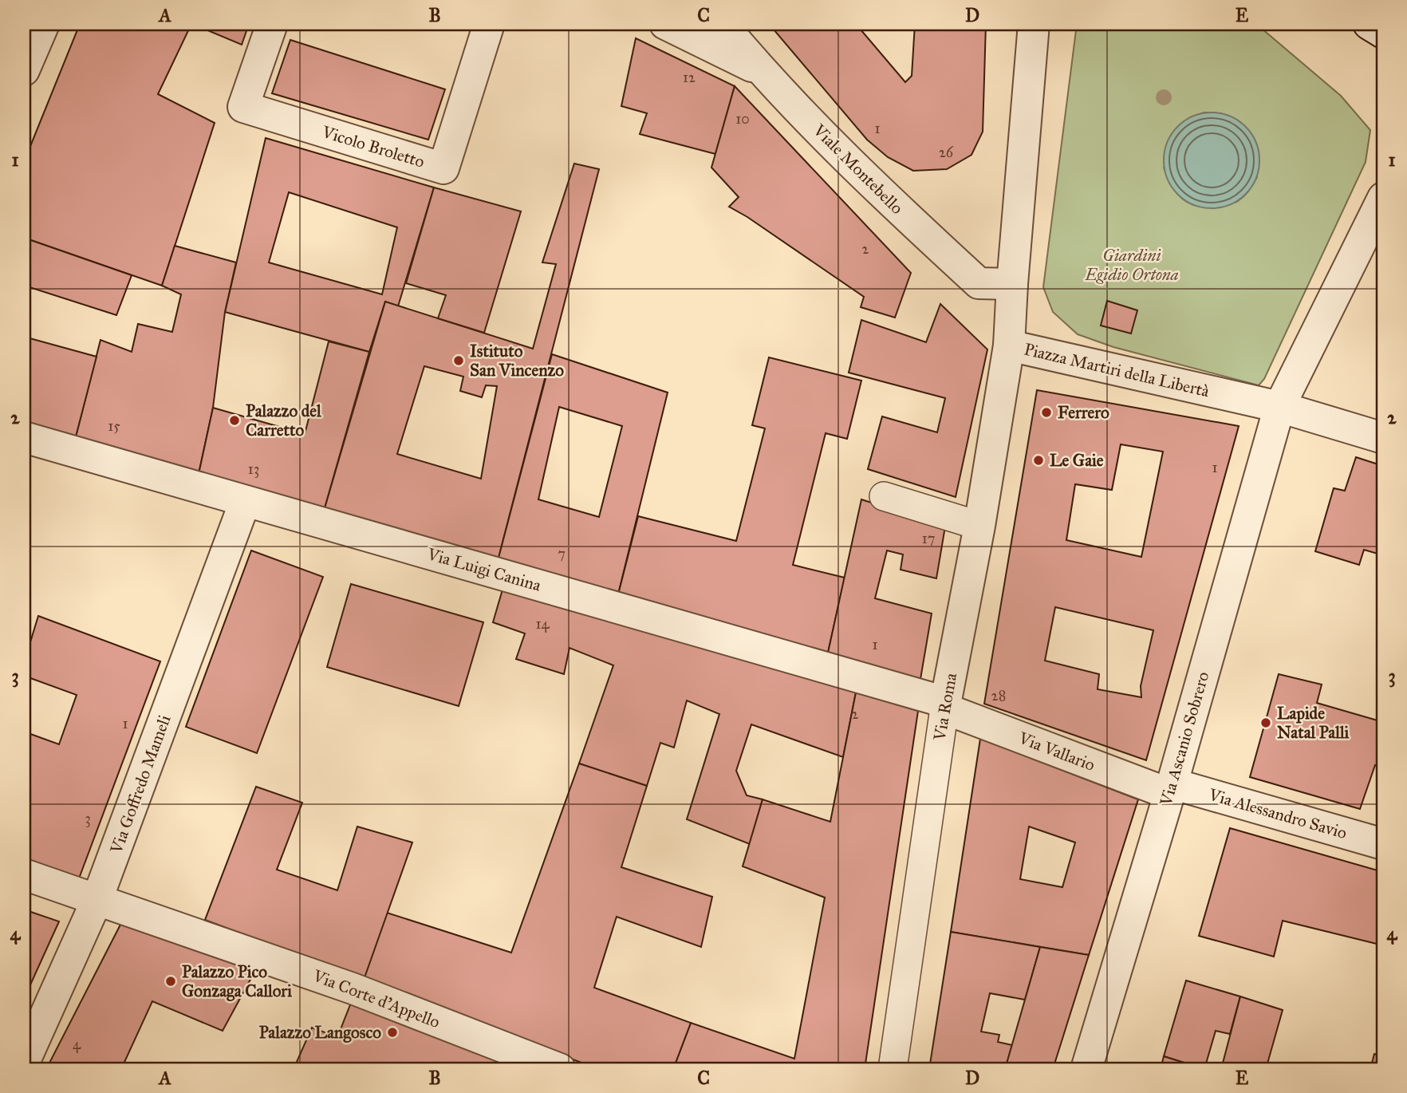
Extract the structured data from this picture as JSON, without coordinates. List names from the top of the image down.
{
  "streets": {
    "street": [
      "Vicolo Broletto",
      "Viale Montebello",
      "Piazza Martiri della Libertà",
      "Via Luigi Canina",
      "Via Roma",
      "Via Ascanio Sobrero",
      "Via Vallario",
      "Via Goffredo Mameli",
      "Via Alessandro Savio",
      "Via Corte d'Appello"
    ]
  },
  "crossings": [
    ["Viale Montebello", "Piazza Martiri della Libertà"],
    ["Piazza Martiri della Libertà", "Via Roma"],
    ["Piazza Martiri della Libertà", "Via Ascanio Sobrero"],
    ["Via Luigi Canina", "Via Roma"],
    ["Via Luigi Canina", "Via Vallario"],
    ["Via Luigi Canina", "Via Goffredo Mameli"],
    ["Via Roma", "Via Vallario"],
    ["Via Ascanio Sobrero", "Via Vallario"],
    ["Via Ascanio Sobrero", "Via Alessandro Savio"],
    ["Via Vallario", "Via Alessandro Savio"],
    ["Via Goffredo Mameli", "Via Corte d'Appello"]
  ],
  "parks": ["Giardini Egidio Ortona"],
  "places": [
    "Istituto San Vincenzo",
    "Ferrero",
    "Palazzo del Carretto",
    "Le Gaie",
    "Lapide Natal Palli",
    "Palazzo Pico Gonzaga Callori",
    "Palazzo Langosco"
  ],
  "house_numbers": [
    "12",
    "10",
    "1",
    "26",
    "2",
    "15",
    "1",
    "13",
    "17",
    "7",
    "14",
    "1",
    "28",
    "2",
    "1",
    "3",
    "4"
  ],
  "grid": {
    "columns": [
      "A",
      "B",
      "C",
      "D",
      "E"
    ],
    "rows": [
      "1",
      "2",
      "3",
      "4"
    ]
  }
}
